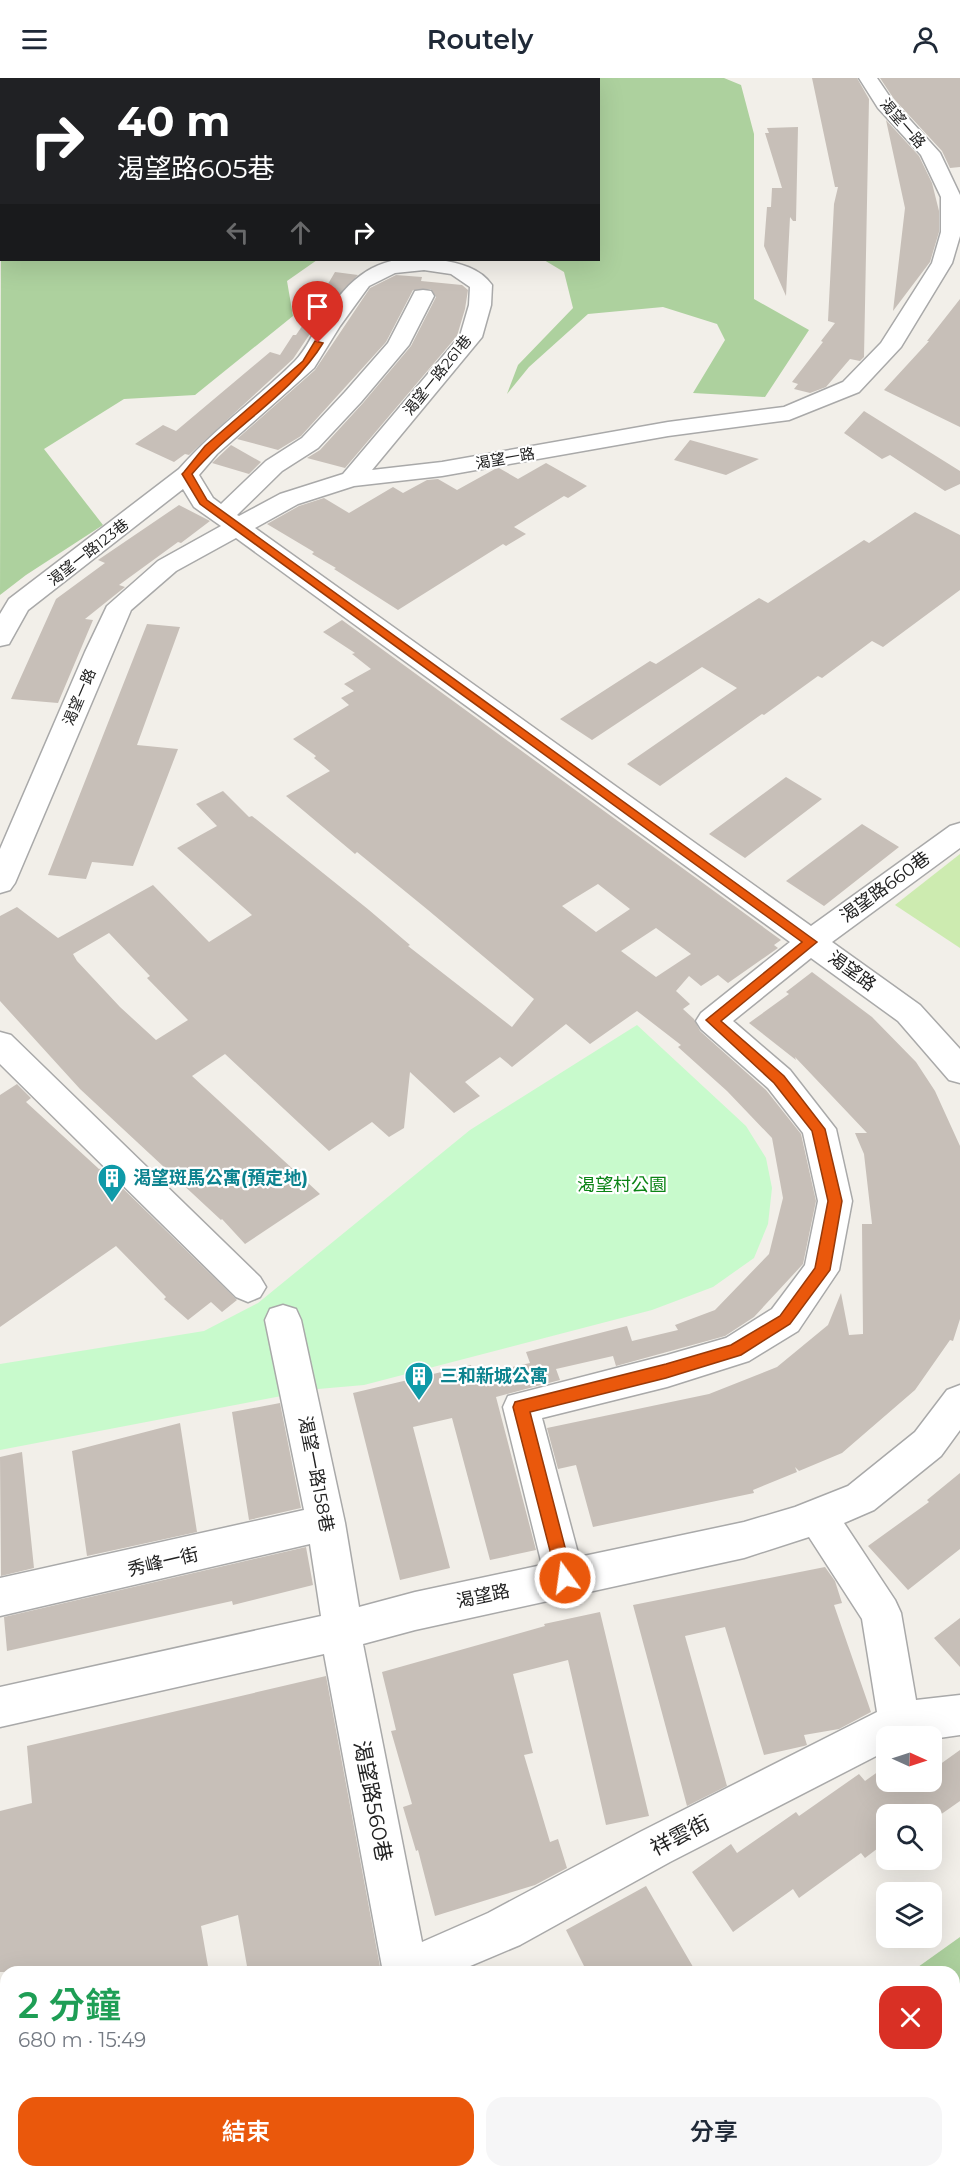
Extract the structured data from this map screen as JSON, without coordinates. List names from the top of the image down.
{
  "streets": {
    "street": [
      "渴望一路",
      "渴望一路261巷",
      "渴望一路123巷",
      "渴望路660巷",
      "渴望路",
      "渴望一路158巷",
      "秀峰一街",
      "渴望路560巷",
      "祥雲街"
    ]
  },
  "crossings": [
    ["渴望一路", "渴望一路261巷"],
    ["渴望一路", "渴望路"],
    ["渴望一路261巷", "渴望一路123巷"],
    ["渴望路660巷", "渴望路"],
    ["渴望路", "渴望一路158巷"],
    ["渴望路", "渴望路560巷"],
    ["渴望一路158巷", "秀峰一街"],
    ["渴望一路158巷", "渴望路560巷"]
  ],
  "parks": ["渴望村公園"],
  "places": {
    "building": ["渴望斑馬公寓(預定地)", "三和新城公寓"]
  },
  "north": "right",
  "page": {
    "header": "Routely",
    "turn": ["40 m", "渴望路605巷"],
    "heading": ["2 分鐘", "680 m · 15:49"],
    "buttons": ["結束", "分享"]
  }
}
